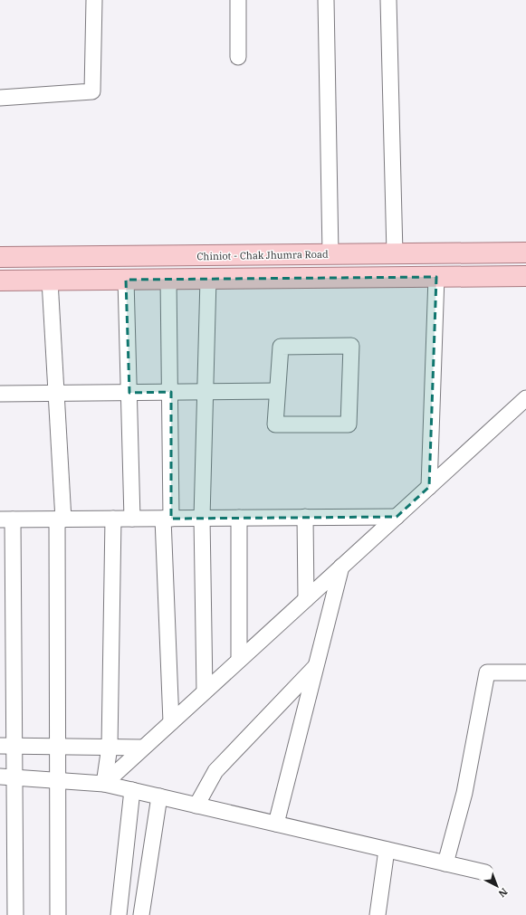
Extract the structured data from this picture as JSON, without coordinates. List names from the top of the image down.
{
  "streets": {
    "main road": ["Chiniot - Chak Jhumra Road"]
  },
  "north": "bottom right"
}
